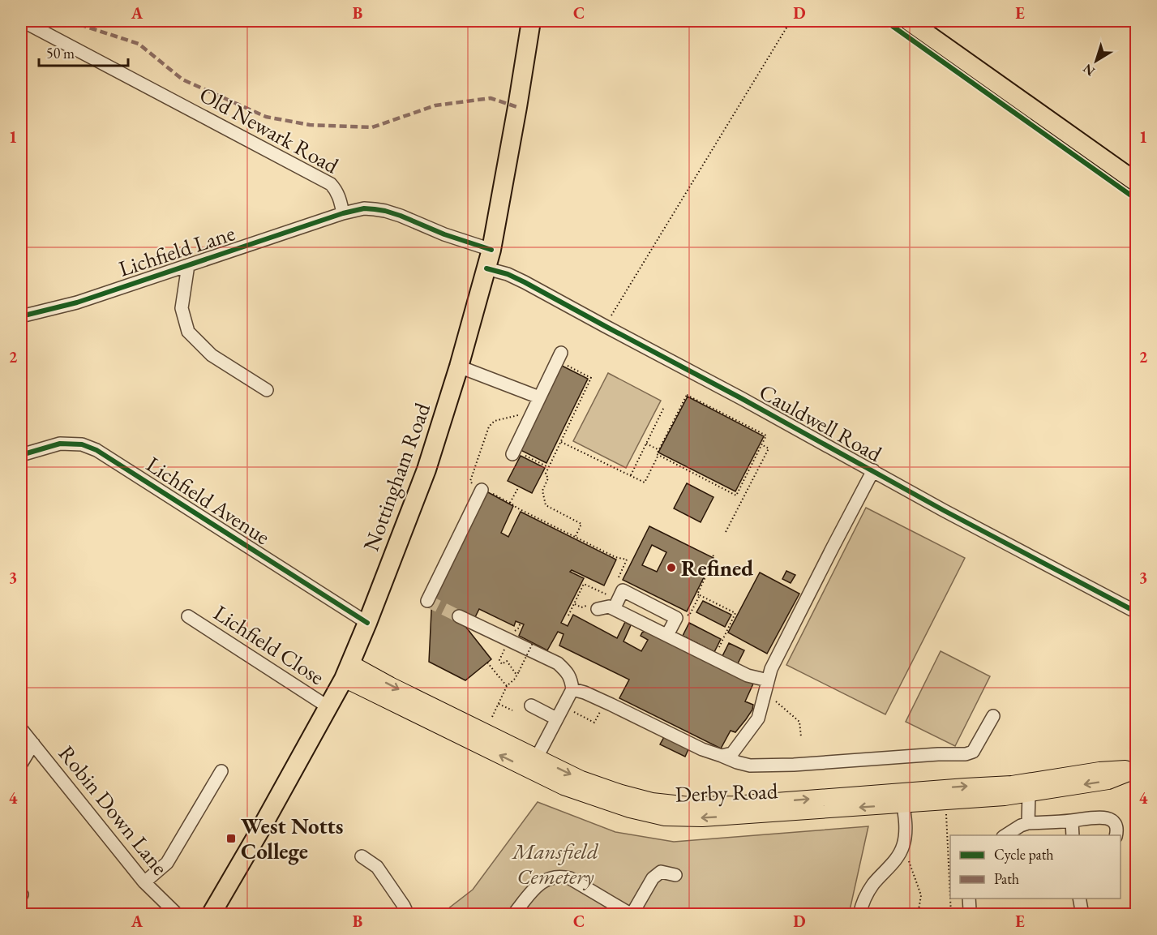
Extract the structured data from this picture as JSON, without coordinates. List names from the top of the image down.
{
  "streets": {
    "highway": ["Nottingham Road"],
    "main road": ["Derby Road"],
    "street": [
      "Old Newark Road",
      "Lichfield Lane",
      "Cauldwell Road",
      "Lichfield Avenue",
      "Lichfield Close",
      "Robin Down Lane"
    ]
  },
  "crossings": [
    ["Old Newark Road", "Lichfield Lane"],
    ["Cauldwell Road", "Nottingham Road"],
    ["Nottingham Road", "Lichfield Avenue"],
    ["Nottingham Road", "Lichfield Close"],
    ["Nottingham Road", "Derby Road"]
  ],
  "parks": ["Mansfield Cemetery"],
  "places": {
    "other": ["Refined"],
    "transit": ["West Notts College"]
  },
  "legend": ["Cycle path", "Path"],
  "scale_bar": "50 m",
  "north": "bottom left",
  "grid": {
    "columns": [
      "A",
      "B",
      "C",
      "D",
      "E"
    ],
    "rows": [
      "1",
      "2",
      "3",
      "4"
    ]
  }
}
